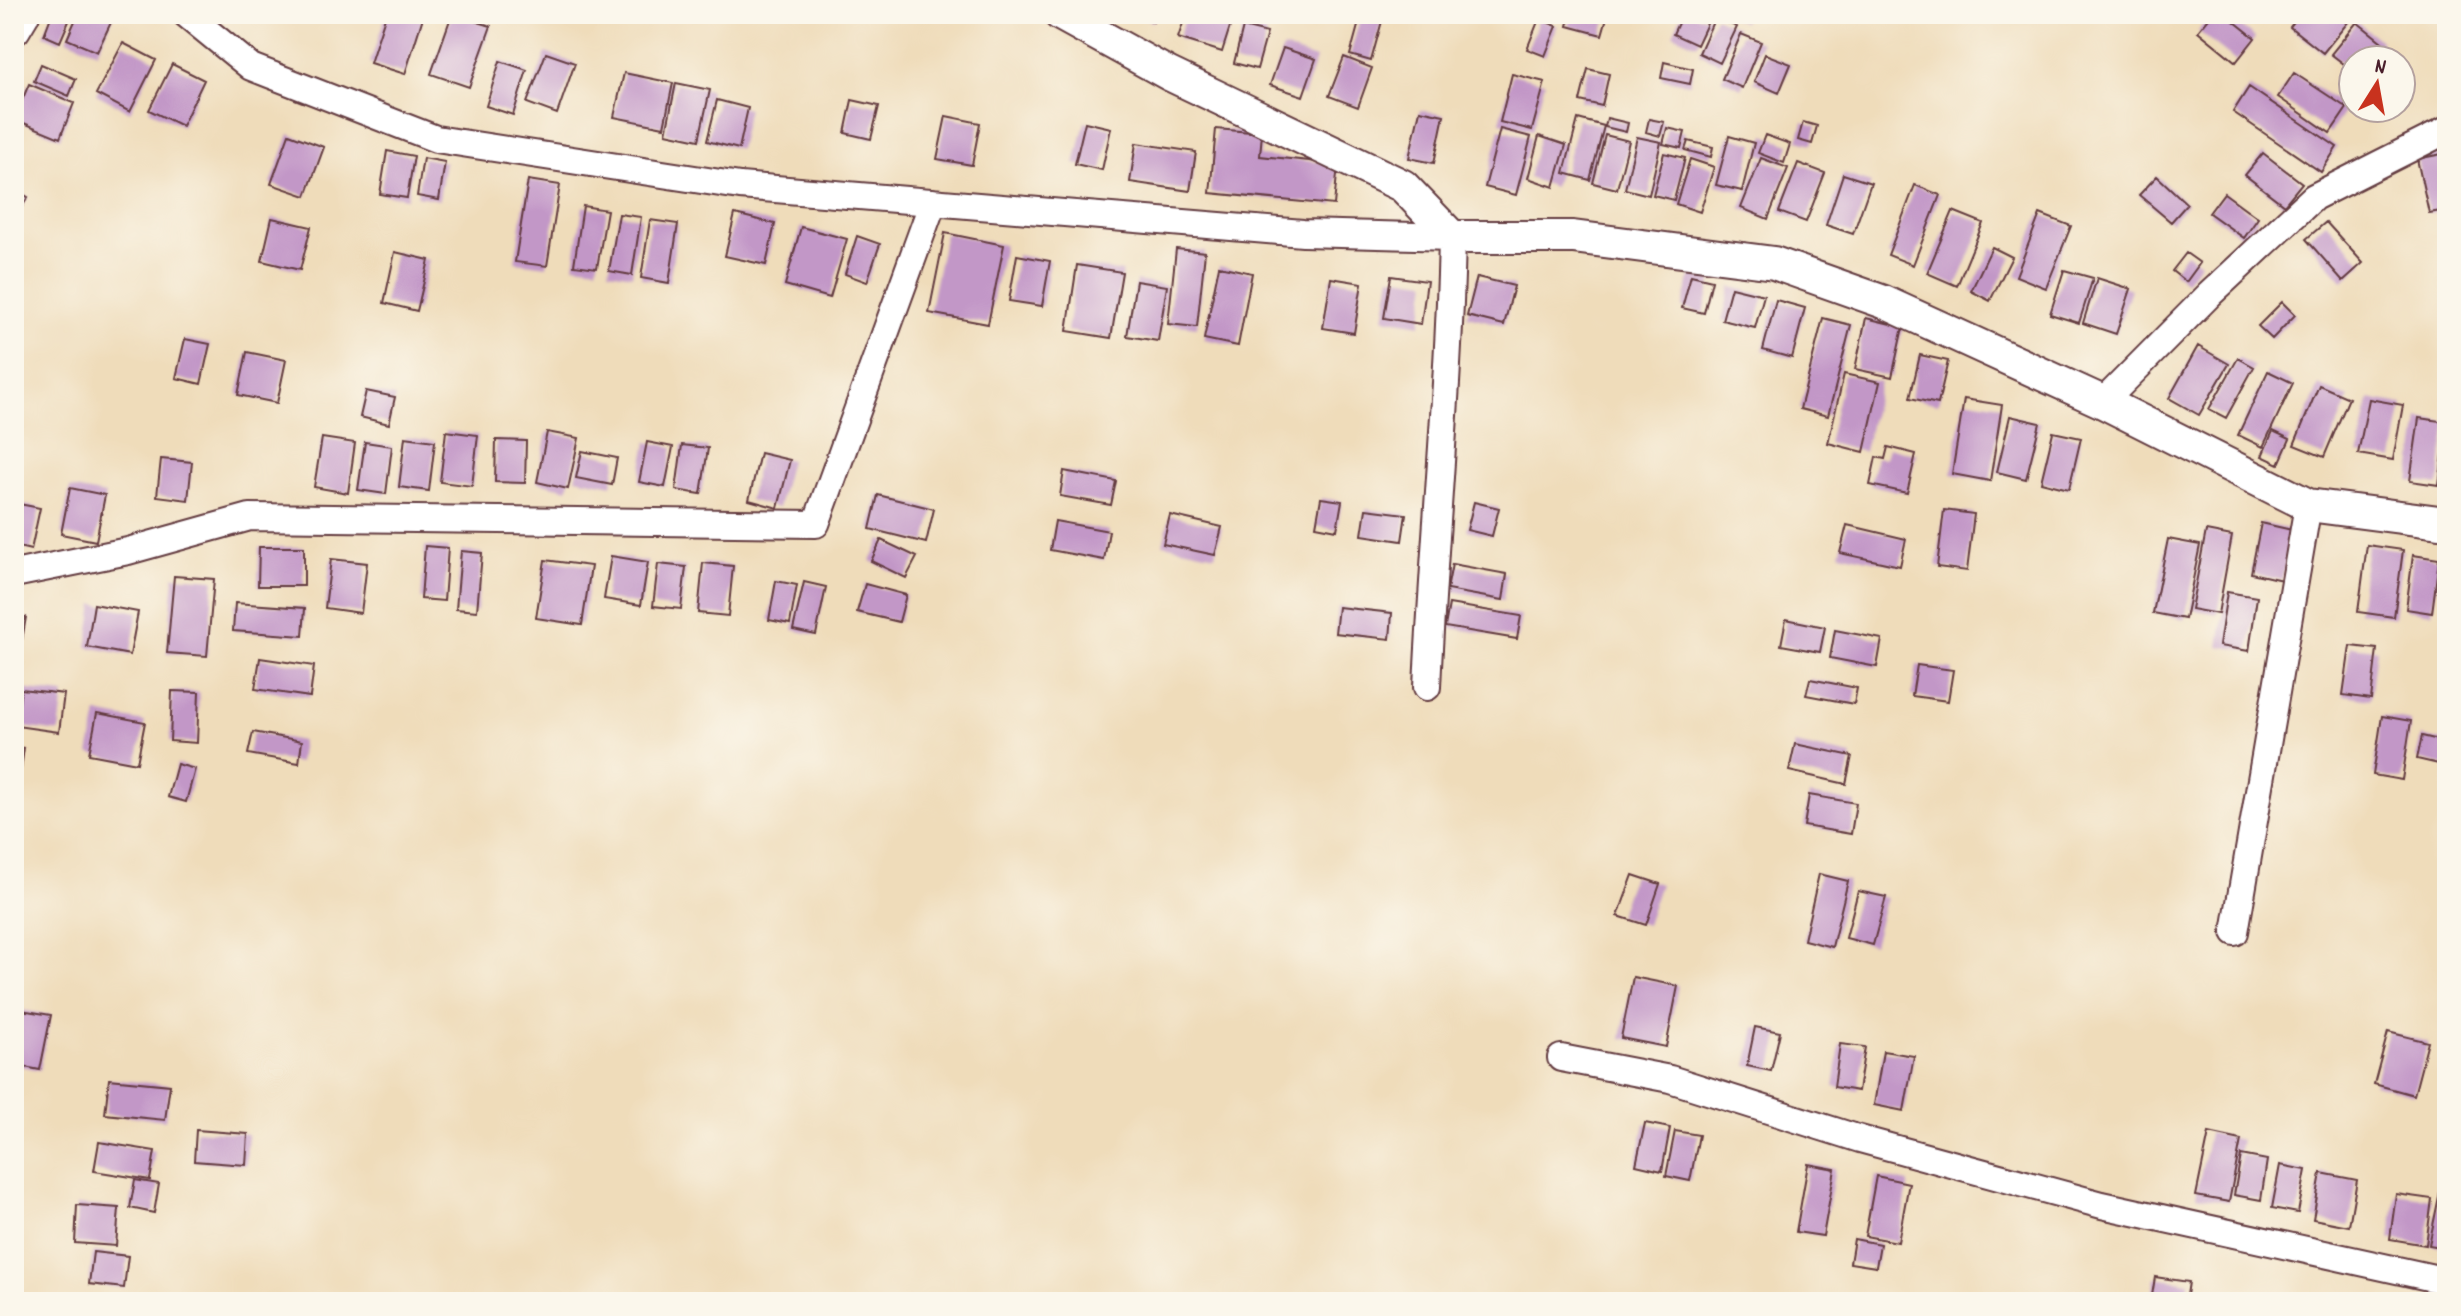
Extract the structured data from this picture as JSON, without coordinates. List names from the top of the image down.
{
  "north": "top"
}
